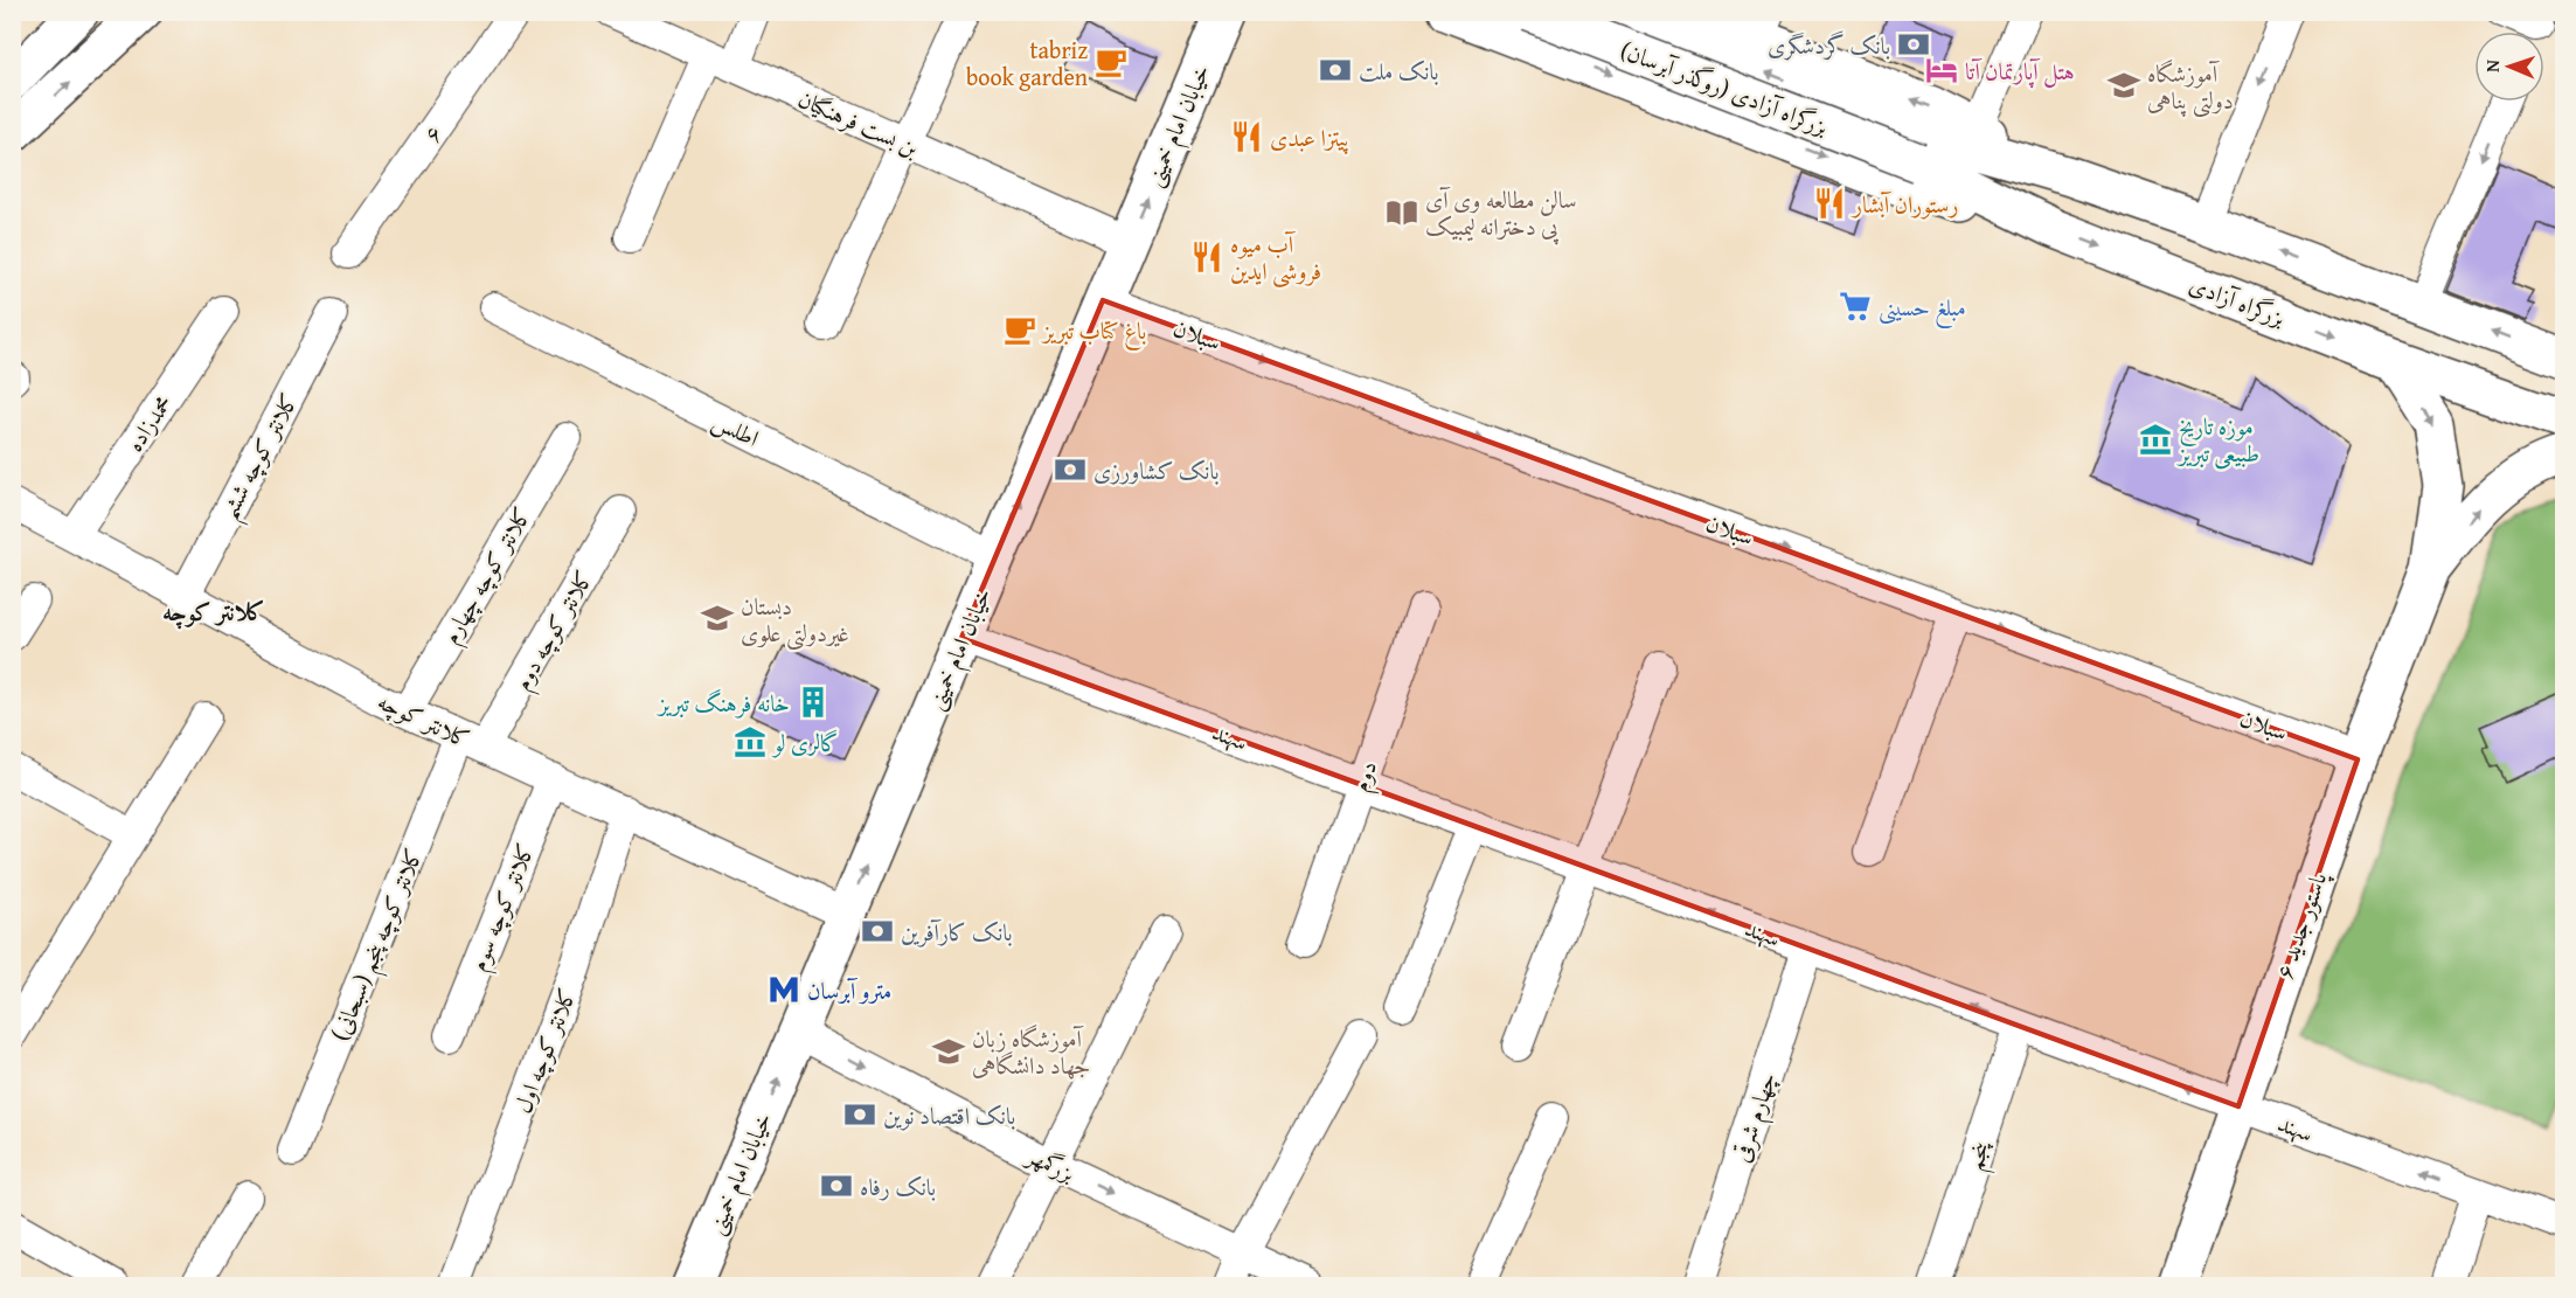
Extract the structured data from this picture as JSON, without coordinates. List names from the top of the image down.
{
  "streets": {
    "main road": [
      "بزرگراه آزادی (روگذر آبرسان)",
      "خیابان امام خمینی",
      "بزرگراه آزادی",
      "پاستور جدید ۶"
    ],
    "street": [
      "بن بست فرهنگیان",
      "۶",
      "سبلان",
      "محمدزاده",
      "اطلس",
      "کلانتر کوچه ششم",
      "کلانتر کوچه چهارم",
      "کلانتر کوچه دوم",
      "کلانتر کوچه",
      "سهند",
      "دوم",
      "کلانتر کوچه سوم",
      "کلانتر کوچه پنجم (سبحانی)",
      "کلانتر کوچه اول",
      "چهارم شرقی",
      "پنجم",
      "بزرگمهر"
    ]
  },
  "crossings": [
    ["بزرگراه آزادی (روگذر آبرسان)", "بزرگراه آزادی"],
    ["بن بست فرهنگیان", "خیابان امام خمینی"],
    ["خیابان امام خمینی", "سبلان"],
    ["خیابان امام خمینی", "اطلس"],
    ["خیابان امام خمینی", "کلانتر کوچه"],
    ["خیابان امام خمینی", "سهند"],
    ["خیابان امام خمینی", "بزرگمهر"],
    ["بزرگراه آزادی", "پاستور جدید ۶"],
    ["سبلان", "پاستور جدید ۶"],
    ["محمدزاده", "کلانتر کوچه"],
    ["کلانتر کوچه ششم", "کلانتر کوچه"],
    ["کلانتر کوچه چهارم", "کلانتر کوچه"],
    ["کلانتر کوچه دوم", "کلانتر کوچه"],
    ["کلانتر کوچه دوم", "کلانتر کوچه پنجم (سبحانی)"],
    ["کلانتر کوچه", "کلانتر کوچه سوم"],
    ["کلانتر کوچه", "کلانتر کوچه پنجم (سبحانی)"],
    ["کلانتر کوچه", "کلانتر کوچه اول"],
    ["سهند", "دوم"],
    ["سهند", "پاستور جدید ۶"],
    ["سهند", "چهارم شرقی"],
    ["سهند", "پنجم"]
  ],
  "one_way": [
    "خیابان امام خمینی",
    "سبلان",
    "سهند",
    "بزرگمهر"
  ],
  "districts": ["کلانتر کوچه"],
  "places": {
    "bank": [
      "بانک گردشگری",
      "بانک ملت",
      "بانک کشاورزی",
      "بانک کارآفرین",
      "بانک اقتصاد نوین",
      "بانک رفاه"
    ],
    "cafe": ["tabriz book garden", "باغ کتاب تبریز"],
    "hotel": ["هتل آپارتمان آتا"],
    "school or university": ["آموزشگاه دولتی پناهی", "دبستان غیردولتی علوی", "آموزشگاه زبان جهاد دانشگاهی"],
    "restaurant": ["پیتزا عبدی", "رستوران آبشار", "آب میوه فروشی ایدین"],
    "library": ["سالن مطالعه وی آی پی دخترانه لیمبیک"],
    "supermarket": ["مبلغ حسینی"],
    "museum": ["موزه تاریخ طبیعی تبریز", "گالری لو"],
    "building": ["خانه فرهنگ تبریز"],
    "metro station": ["مترو آبرسان"]
  },
  "north": "left"
}
